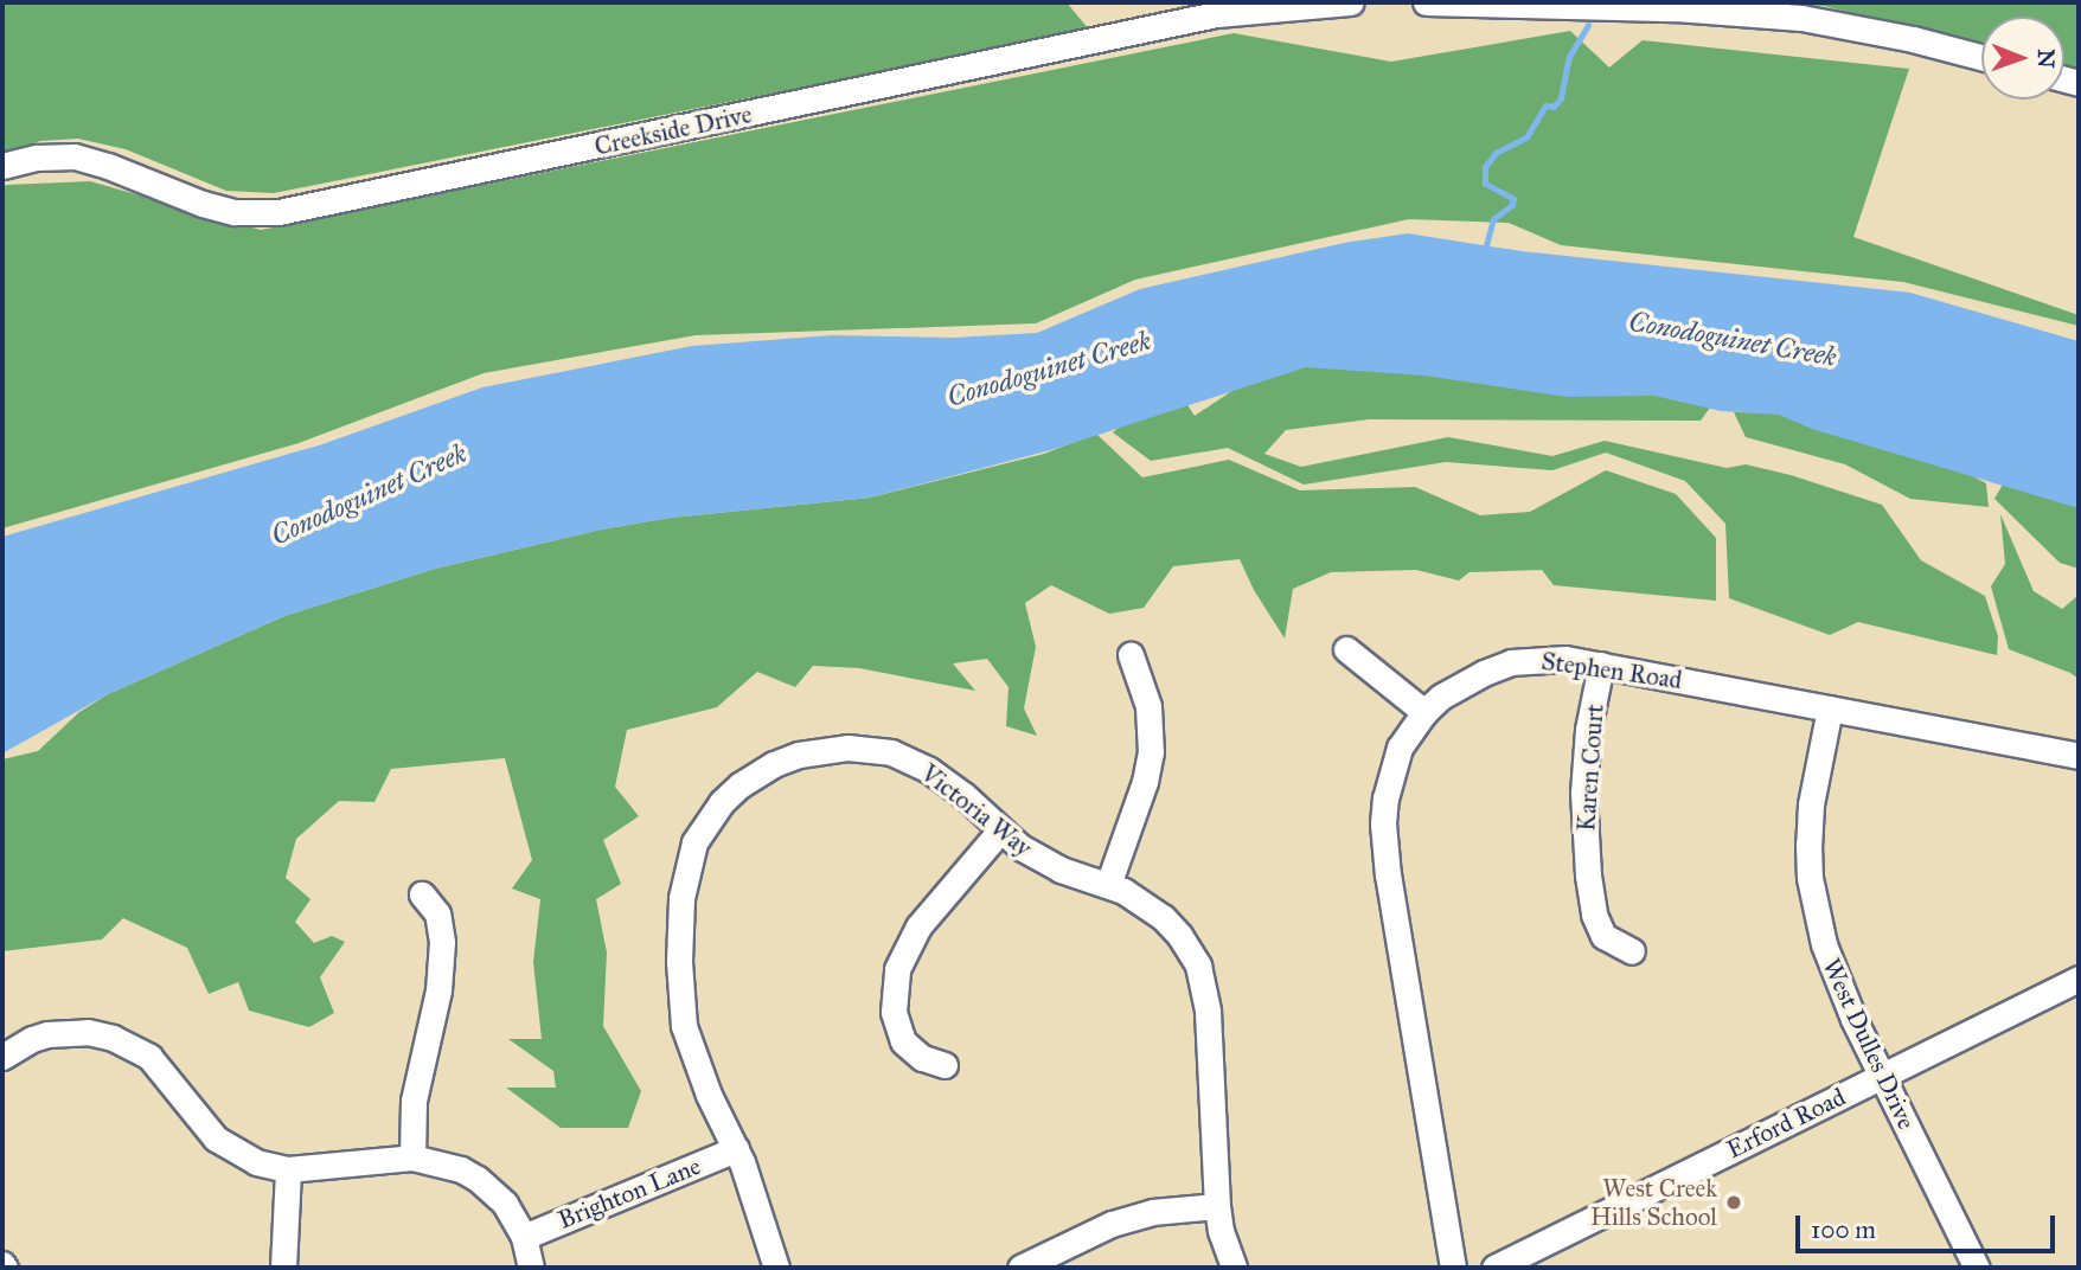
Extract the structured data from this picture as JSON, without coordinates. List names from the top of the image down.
{
  "streets": {
    "street": [
      "Creekside Drive",
      "Stephen Road",
      "Karen Court",
      "Victoria Way",
      "West Dulles Drive",
      "Erford Road",
      "Brighton Lane"
    ]
  },
  "crossings": [
    ["Stephen Road", "Karen Court"],
    ["Stephen Road", "West Dulles Drive"],
    ["Victoria Way", "Brighton Lane"],
    ["West Dulles Drive", "Erford Road"]
  ],
  "water": ["Conodoguinet Creek"],
  "places": ["West Creek Hills School"],
  "scale_bar": "100 m",
  "north": "right"
}
